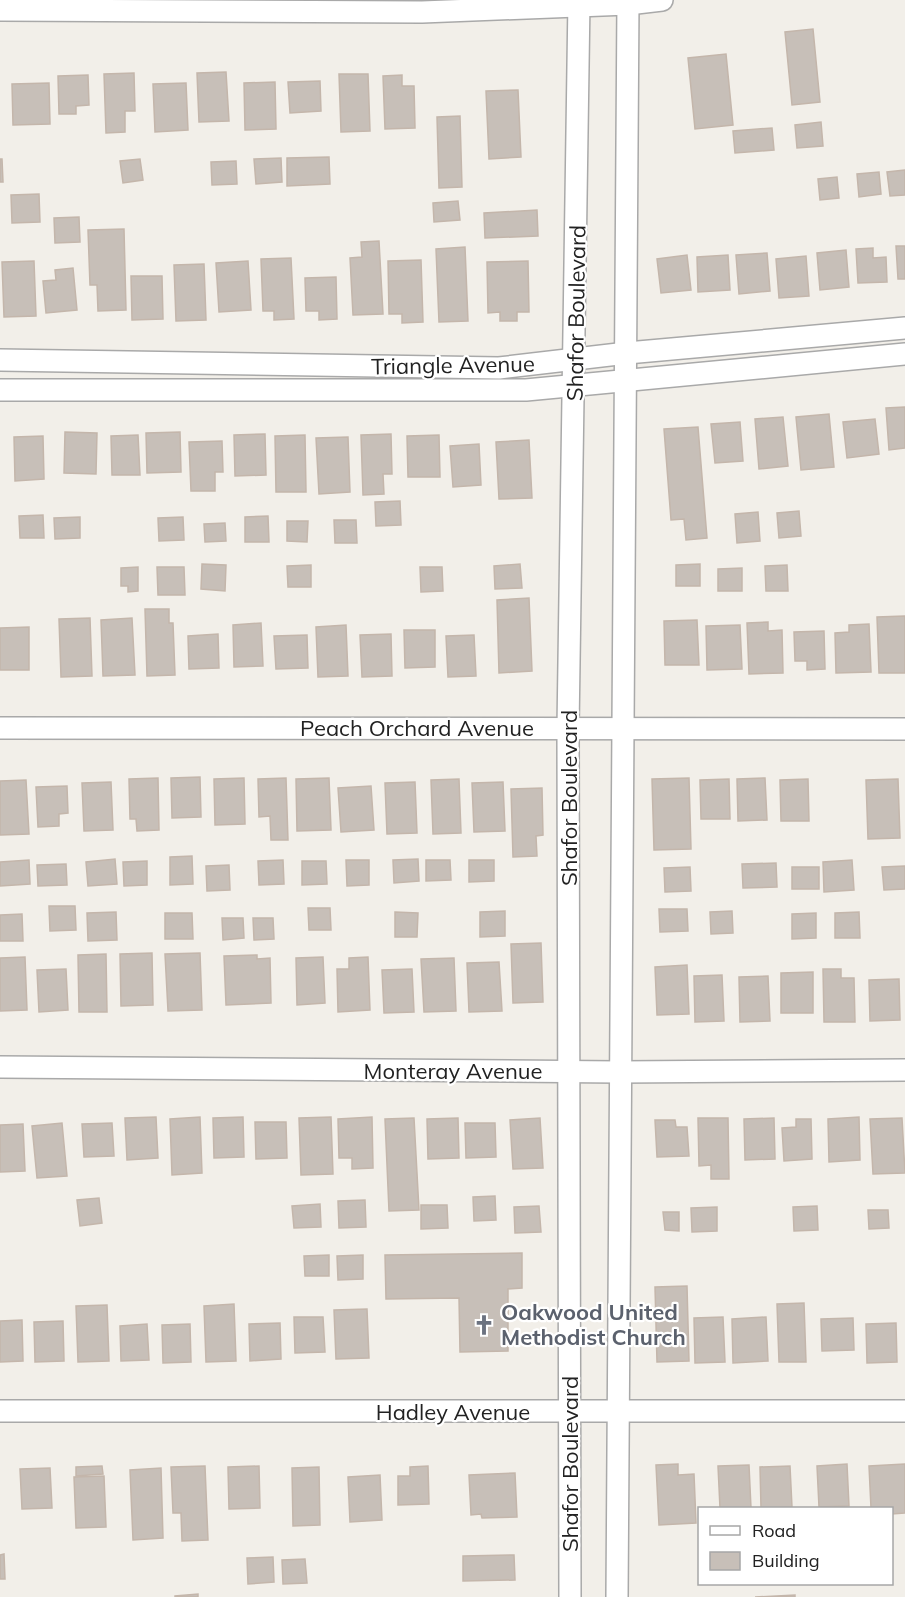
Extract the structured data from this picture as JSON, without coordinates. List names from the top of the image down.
{
  "streets": {
    "street": [
      "Shafor Boulevard",
      "Triangle Avenue",
      "Peach Orchard Avenue",
      "Monteray Avenue",
      "Hadley Avenue"
    ]
  },
  "crossings": [
    ["Shafor Boulevard", "Triangle Avenue"],
    ["Shafor Boulevard", "Peach Orchard Avenue"],
    ["Shafor Boulevard", "Monteray Avenue"],
    ["Shafor Boulevard", "Hadley Avenue"]
  ],
  "places": {
    "church": ["Oakwood United Methodist Church"]
  },
  "legend": ["Road", "Building"]
}
